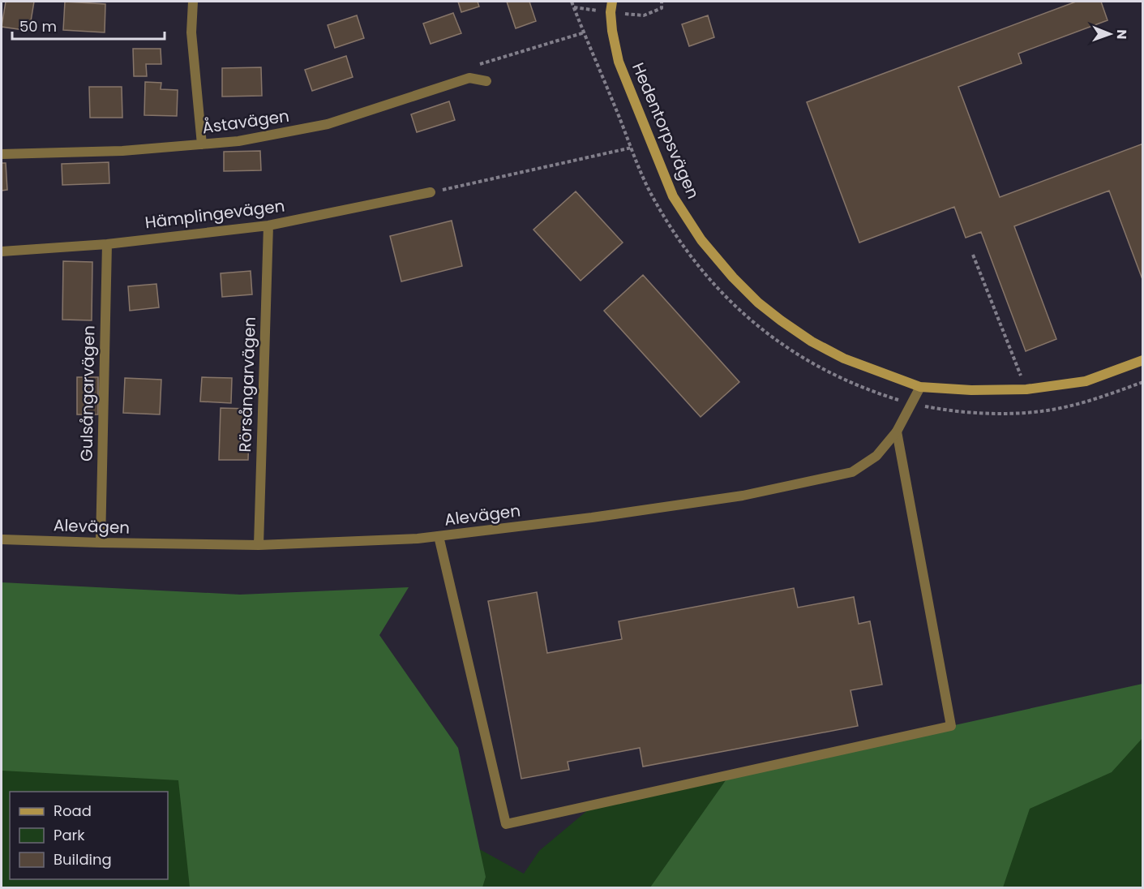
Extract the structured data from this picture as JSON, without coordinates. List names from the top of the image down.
{
  "streets": {
    "street": [
      "Åstavägen",
      "Hedentorpsvägen",
      "Hämplingevägen",
      "Rörsångarvägen",
      "Gulsångarvägen",
      "Alevägen"
    ]
  },
  "crossings": [
    ["Hedentorpsvägen", "Alevägen"],
    ["Hämplingevägen", "Rörsångarvägen"],
    ["Hämplingevägen", "Gulsångarvägen"],
    ["Rörsångarvägen", "Alevägen"],
    ["Gulsångarvägen", "Alevägen"]
  ],
  "legend": ["Road", "Park", "Building"],
  "scale_bar": "50 m",
  "north": "right"
}
